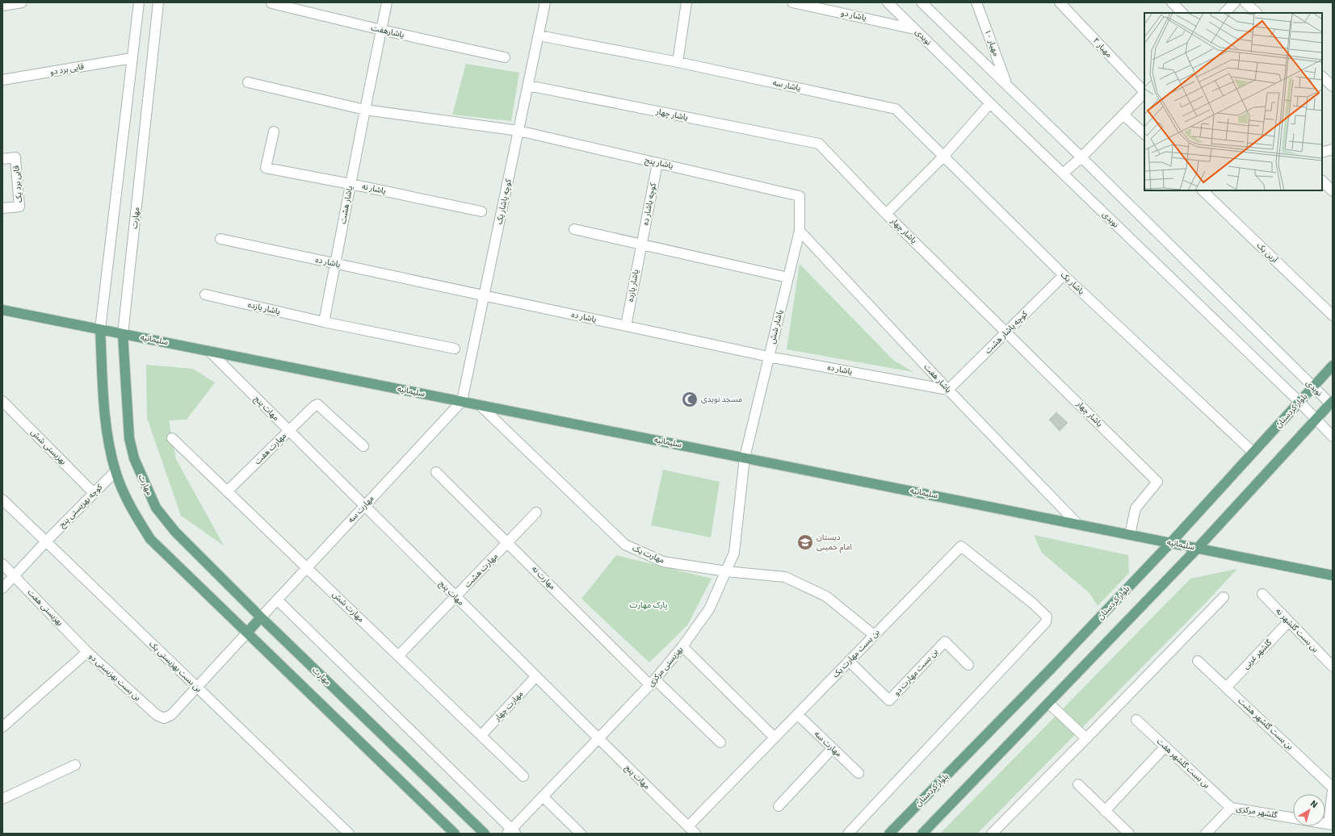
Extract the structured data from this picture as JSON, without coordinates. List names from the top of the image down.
{
  "streets": {
    "main road": ["مهارت", "سلیمانیه", "بلوار کردستان"],
    "street": [
      "یاشار دو",
      "یاشارهفت",
      "نویدی",
      "مهیار ۱۰",
      "مهیار ۲",
      "قایی برد دو",
      "یاشار سه",
      "یاشار چهار",
      "یاشار پنج",
      "قایی برد یک",
      "یاشار نه",
      "کوچه یاشار یک",
      "کوچه یاشار ده",
      "یاشار هشت",
      "آرین یک",
      "یاشار ده",
      "یاشار یک",
      "یاشار یازده",
      "یاشار شش",
      "کوچه یاشار هشت",
      "یاشار هفت",
      "مهات پنج",
      "بهزیستی شش",
      "مهارت هفت",
      "کوچه بهزیستی پنج",
      "مهارت سه",
      "مهارت یک",
      "مهارت هشت",
      "مهارت نه",
      "مهارت شش",
      "بهزیستی هفت",
      "بن بست گلشهر نه",
      "بن بست مهارت یک",
      "گلشهر غربی",
      "بن بست بهزیستی یک",
      "بهزیستی مرکزی",
      "بن بست مهارت دو",
      "بن بست بهزیستی دو",
      "مهارت چهار",
      "بن بست گلشهر هشت",
      "بن بست گلشهر هفت",
      "گلشهر مرکزی"
    ]
  },
  "crossings": [
    ["یاشار دو", "نویدی"],
    ["نویدی", "مهیار ۱۰"],
    ["نویدی", "بلوار کردستان"],
    ["یاشار سه", "کوچه یاشار یک"],
    ["یاشار سه", "یاشار یک"],
    ["یاشار چهار", "کوچه یاشار یک"],
    ["یاشار چهار", "کوچه یاشار هشت"],
    ["یاشار چهار", "سلیمانیه"],
    ["یاشار پنج", "کوچه یاشار یک"],
    ["یاشار پنج", "کوچه یاشار ده"],
    ["یاشار پنج", "یاشار شش"],
    ["یاشار نه", "یاشار هشت"],
    ["کوچه یاشار یک", "یاشار ده"],
    ["کوچه یاشار یک", "سلیمانیه"],
    ["کوچه یاشار یک", "مهارت سه"],
    ["کوچه یاشار ده", "یاشار یازده"],
    ["یاشار هشت", "یاشار ده"],
    ["یاشار هشت", "یاشار یازده"],
    ["مهارت", "سلیمانیه"],
    ["مهارت", "مهارت سه"],
    ["یاشار ده", "یاشار یازده"],
    ["یاشار ده", "یاشار شش"],
    ["یاشار ده", "کوچه یاشار هشت"],
    ["یاشار ده", "یاشار هفت"],
    ["یاشار یک", "کوچه یاشار هشت"],
    ["یاشار یک", "بلوار کردستان"],
    ["یاشار شش", "سلیمانیه"],
    ["یاشار شش", "یاشار هفت"],
    ["یاشار شش", "بهزیستی مرکزی"],
    ["کوچه یاشار هشت", "یاشار هفت"],
    ["سلیمانیه", "یاشار هفت"],
    ["سلیمانیه", "مهات پنج"],
    ["سلیمانیه", "بلوار کردستان"],
    ["سلیمانیه", "مهارت سه"],
    ["سلیمانیه", "مهارت یک"],
    ["سلیمانیه", "بهزیستی مرکزی"],
    ["مهات پنج", "مهارت هفت"],
    ["مهات پنج", "مهارت سه"],
    ["مهات پنج", "مهارت هشت"],
    ["مهات پنج", "بن بست مهارت یک"],
    ["مهات پنج", "بهزیستی مرکزی"],
    ["مهات پنج", "مهارت چهار"],
    ["بهزیستی شش", "کوچه بهزیستی پنج"],
    ["مهارت هفت", "مهارت شش"],
    ["کوچه بهزیستی پنج", "بهزیستی هفت"],
    ["کوچه بهزیستی پنج", "بن بست بهزیستی یک"],
    ["مهارت سه", "مهارت شش"],
    ["مهارت سه", "بن بست مهارت یک"],
    ["مهارت یک", "بن بست مهارت یک"],
    ["مهارت یک", "بهزیستی مرکزی"],
    ["مهارت هشت", "مهارت نه"],
    ["مهارت هشت", "مهارت شش"],
    ["مهارت نه", "بهزیستی مرکزی"],
    ["مهارت شش", "مهارت چهار"],
    ["بهزیستی هفت", "بن بست بهزیستی دو"],
    ["بن بست گلشهر نه", "گلشهر غربی"],
    ["بن بست مهارت یک", "بن بست مهارت دو"],
    ["گلشهر غربی", "بن بست گلشهر هشت"],
    ["بن بست بهزیستی یک", "بن بست بهزیستی دو"],
    ["بن بست گلشهر هفت", "گلشهر مرکزی"]
  ],
  "parks": ["پارک مهارت"],
  "places": {
    "mosque": ["مسجد نویدی"],
    "school or university": ["دبستان امام خمینی"]
  },
  "north": "top right"
}
